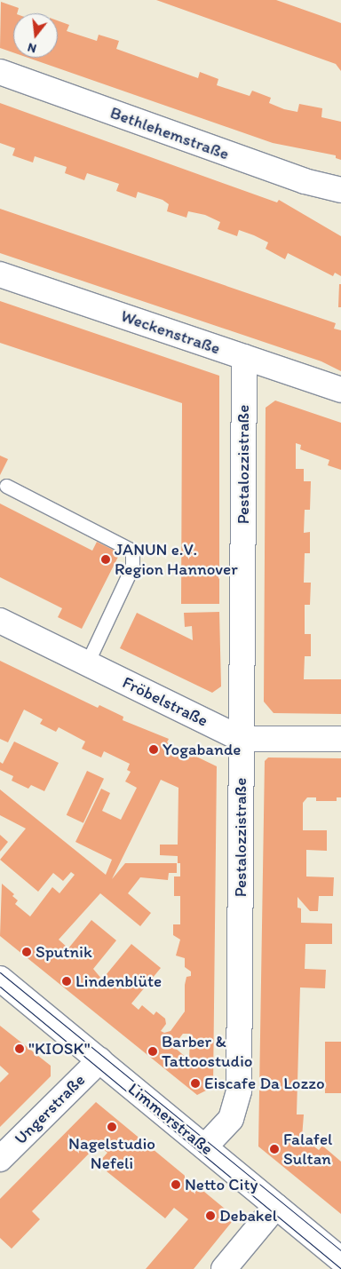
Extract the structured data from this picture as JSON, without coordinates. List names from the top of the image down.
{
  "streets": {
    "street": [
      "Bethlehemstraße",
      "Weckenstraße",
      "Pestalozzistraße",
      "Fröbelstraße",
      "Ungerstraße",
      "Limmerstraße"
    ]
  },
  "crossings": [
    ["Weckenstraße", "Pestalozzistraße"],
    ["Pestalozzistraße", "Fröbelstraße"],
    ["Pestalozzistraße", "Limmerstraße"],
    ["Ungerstraße", "Limmerstraße"]
  ],
  "places": [
    "JANUN e.V. Region Hannover",
    "Yogabande",
    "Sputnik",
    "Lindenblüte",
    "\"KIOSK\"",
    "Barber & Tattoostudio",
    "Eiscafe Da Lozzo",
    "Nagelstudio Nefeli",
    "Falafel Sultan",
    "Netto City",
    "Debakel"
  ],
  "north": "bottom"
}
